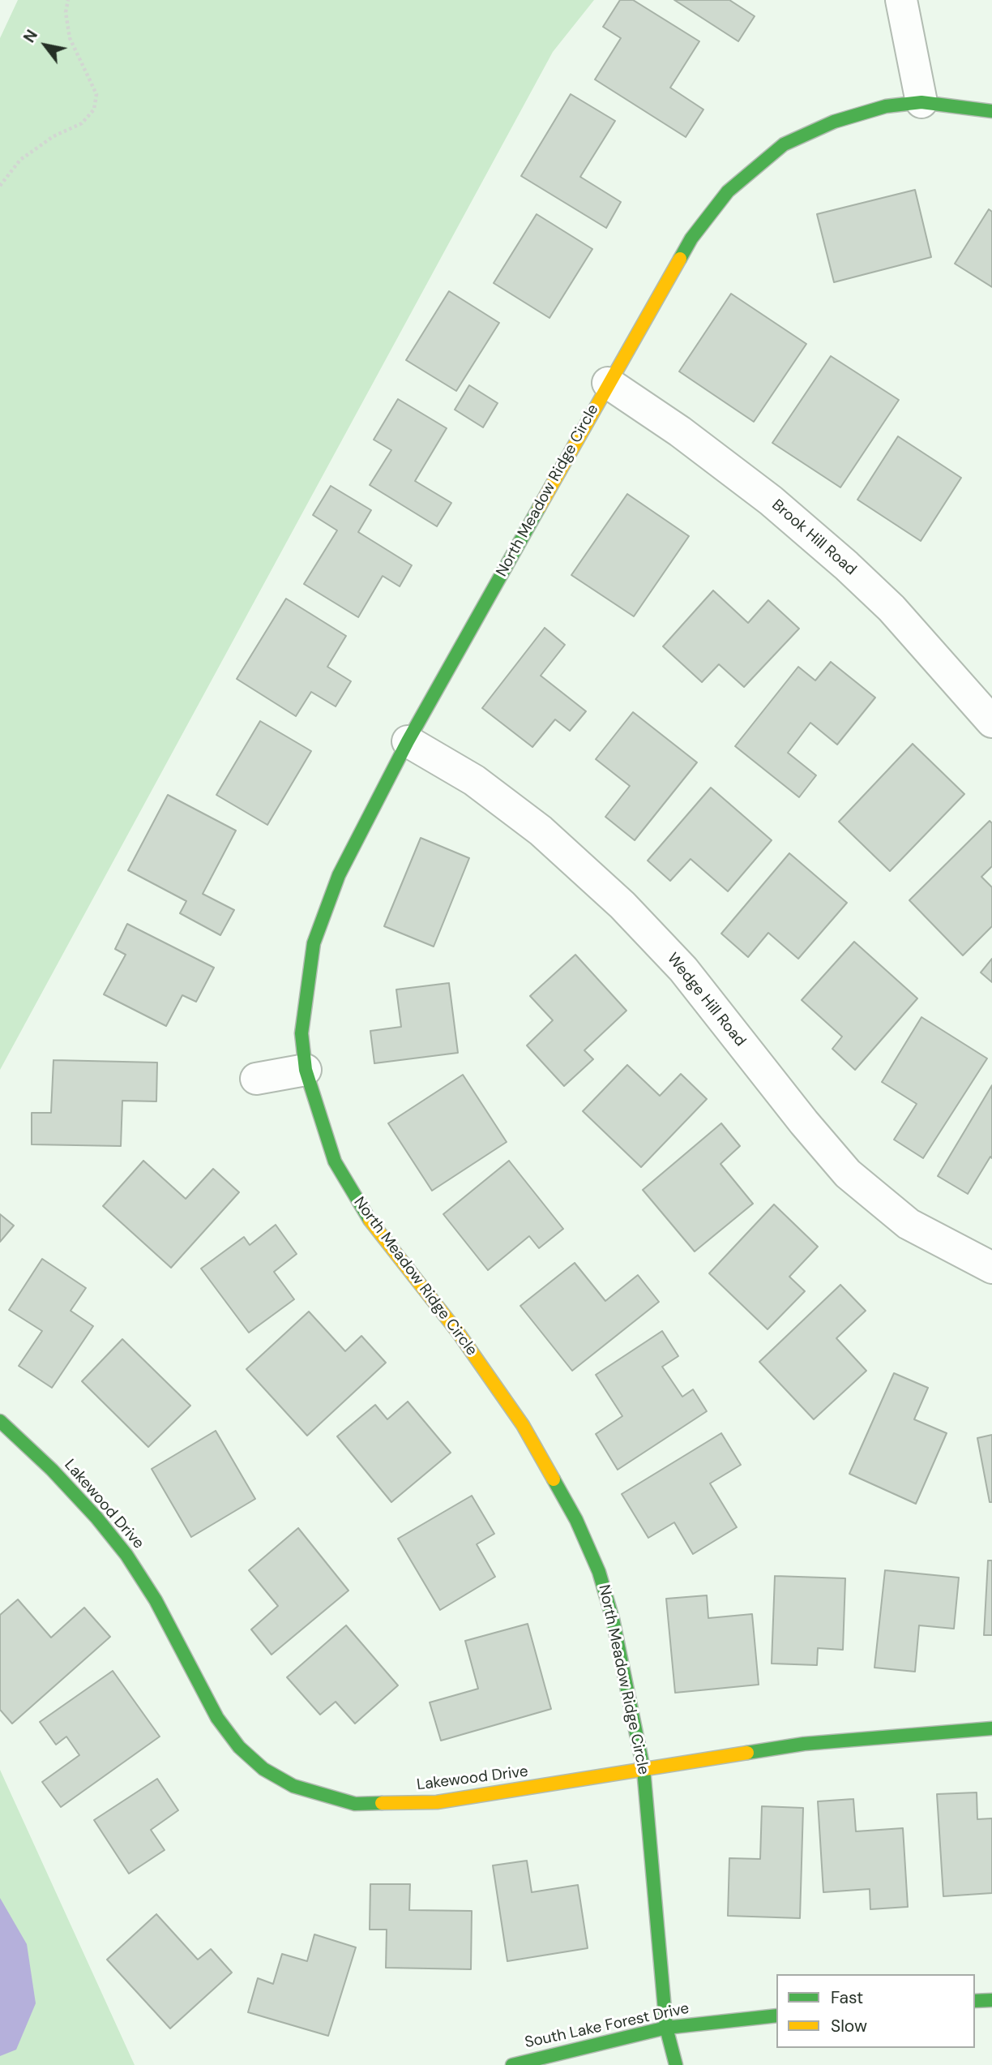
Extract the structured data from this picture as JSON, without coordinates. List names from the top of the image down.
{
  "streets": {
    "street": [
      "North Meadow Ridge Circle",
      "Brook Hill Road",
      "Wedge Hill Road",
      "Lakewood Drive",
      "South Lake Forest Drive"
    ]
  },
  "crossings": [
    ["North Meadow Ridge Circle", "Brook Hill Road"],
    ["North Meadow Ridge Circle", "Wedge Hill Road"],
    ["North Meadow Ridge Circle", "Lakewood Drive"],
    ["North Meadow Ridge Circle", "South Lake Forest Drive"]
  ],
  "legend": ["Fast", "Slow"],
  "north": "top left"
}
